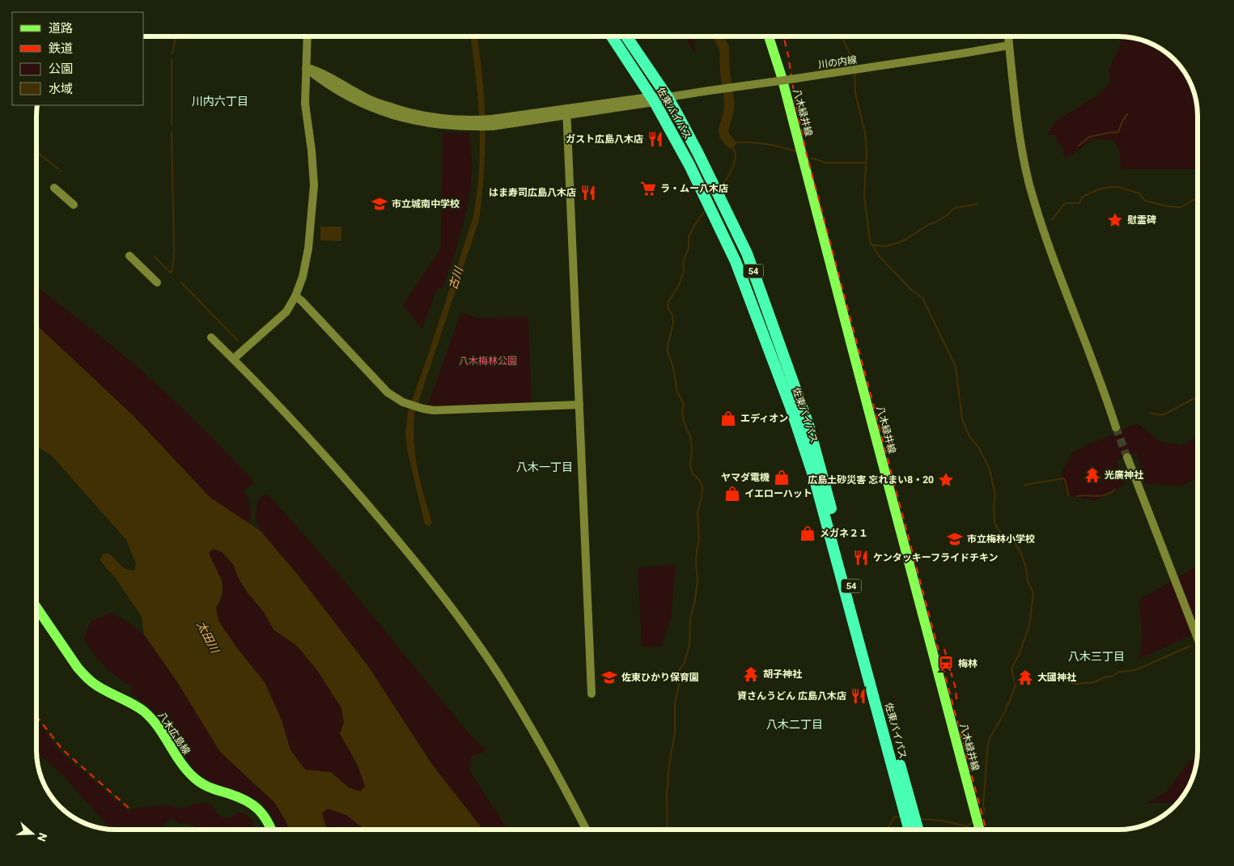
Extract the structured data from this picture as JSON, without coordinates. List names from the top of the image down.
{
  "streets": {
    "highway": ["佐東バイパス", "54"],
    "main road": ["八木緑井線", "八木広島線"],
    "street": ["川の内線"]
  },
  "crossings": [
    ["川の内線", "佐東バイパス"]
  ],
  "districts": [
    "川内六丁目",
    "八木一丁目",
    "八木三丁目",
    "八木二丁目"
  ],
  "water": ["古川", "太田川"],
  "parks": ["八木梅林公園"],
  "places": {
    "restaurant": [
      "ガスト広島八木店",
      "はま寿司広島八木店",
      "ケンタッキーフライドチキン",
      "資さんうどん 広島八木店"
    ],
    "supermarket": ["ラ・ムー八木店"],
    "school or university": ["市立城南中学校", "市立梅林小学校", "佐東ひかり保育園"],
    "place": ["慰霊碑", "広島土砂災害 忘れまい8・20"],
    "shop": [
      "エディオン",
      "ヤマダ電機",
      "イエローハット",
      "メガネ２１"
    ],
    "temple": ["光廣神社", "胡子神社", "大國神社"],
    "station": ["梅林"]
  },
  "legend": [
    "道路",
    "鉄道",
    "公園",
    "水域"
  ],
  "north": "right"
}
